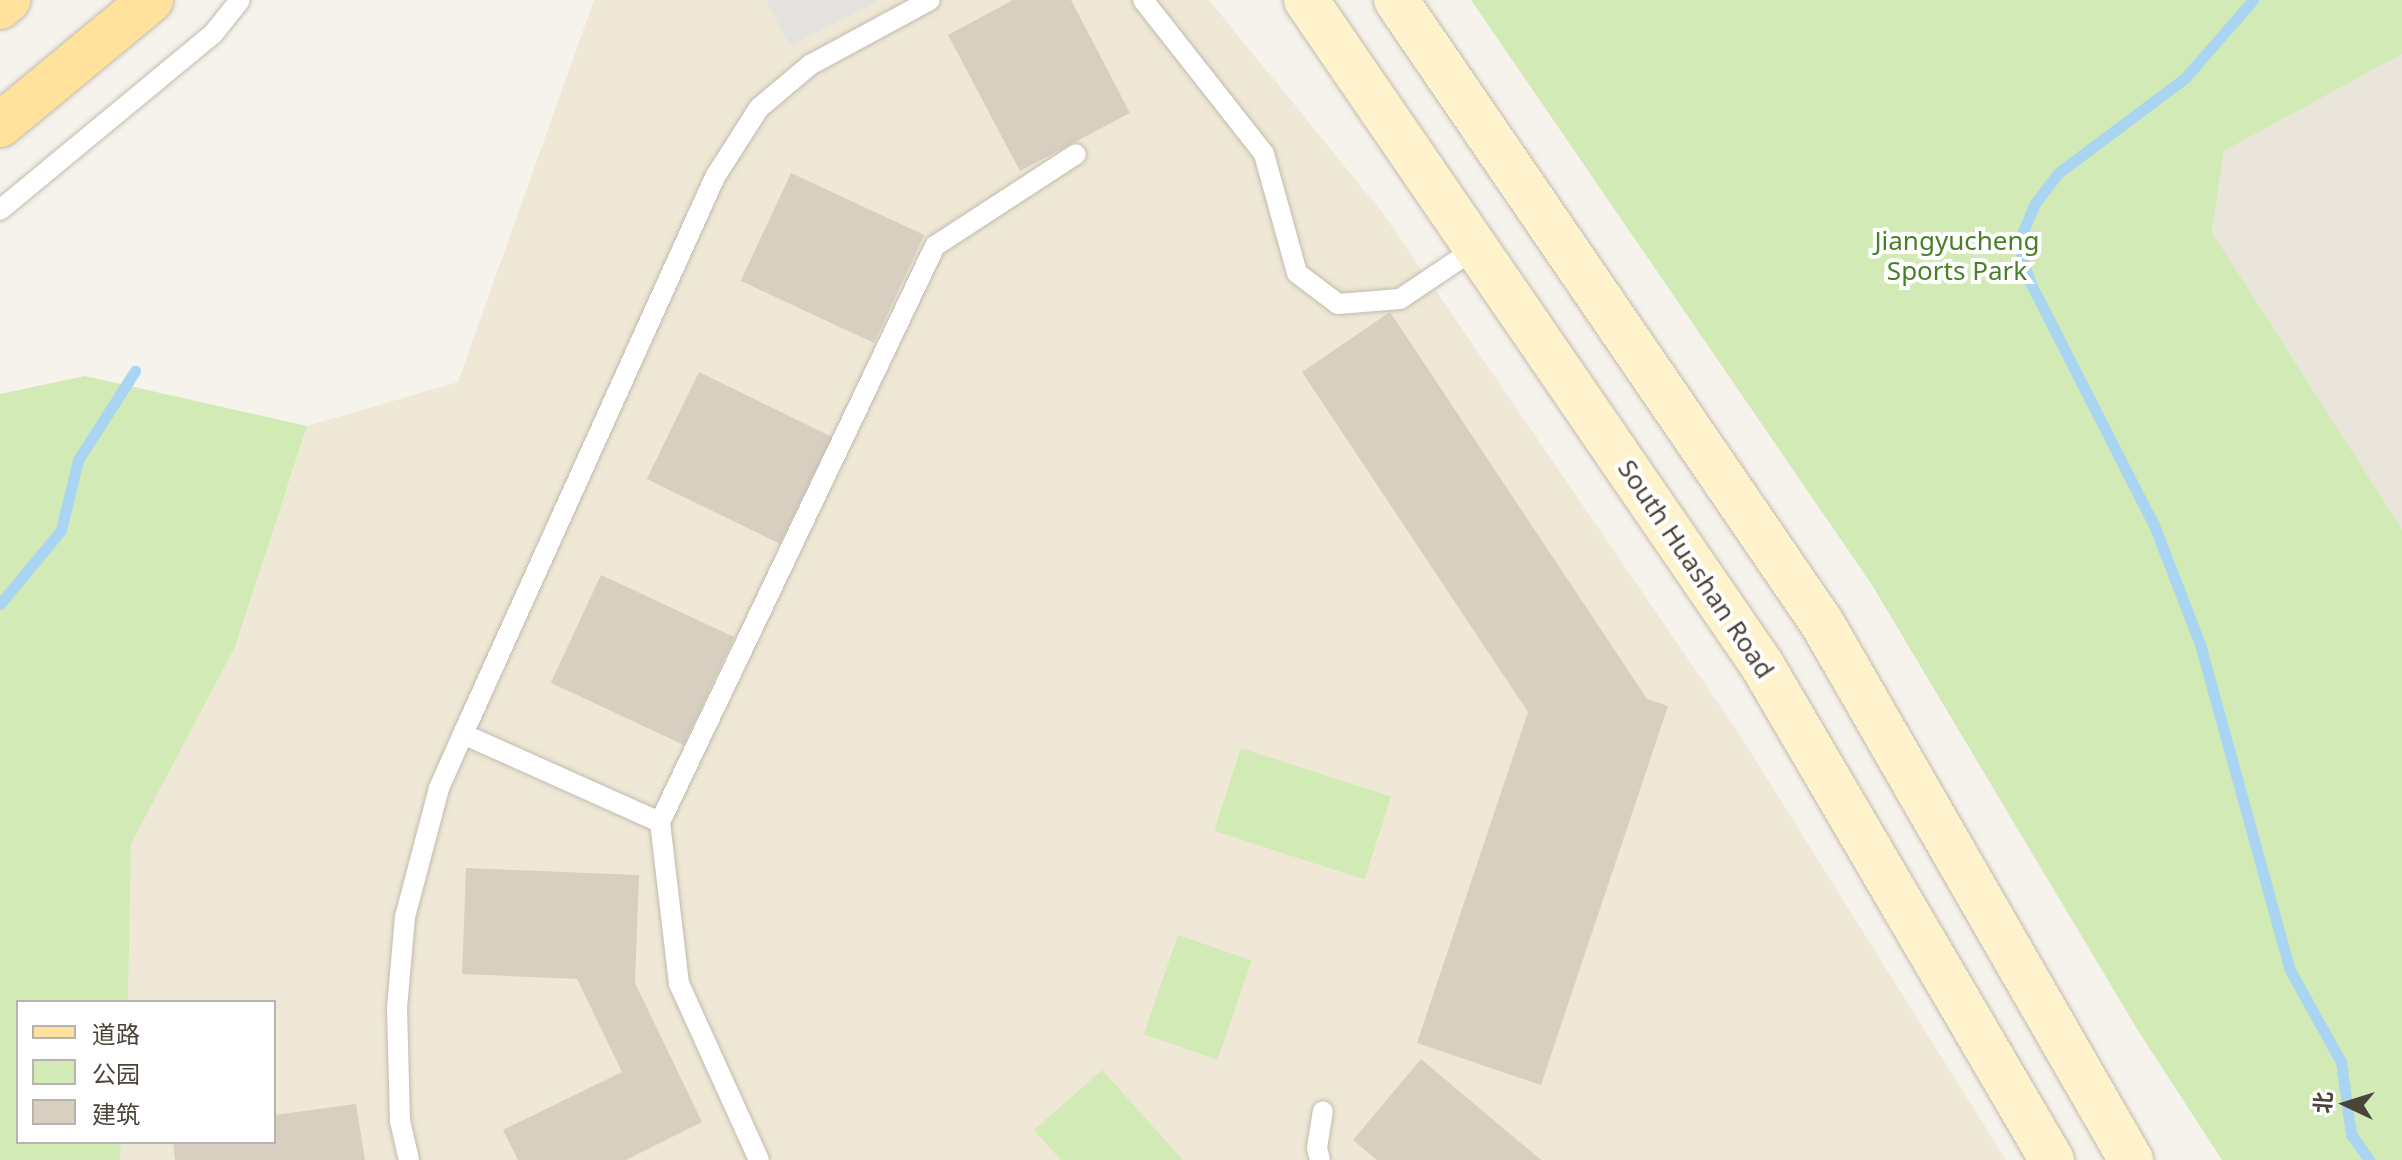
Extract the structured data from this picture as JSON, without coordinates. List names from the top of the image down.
{
  "streets": {
    "main road": ["South Huashan Road"]
  },
  "parks": ["Jiangyucheng Sports Park"],
  "legend": ["道路", "公园", "建筑"],
  "north": "left"
}
